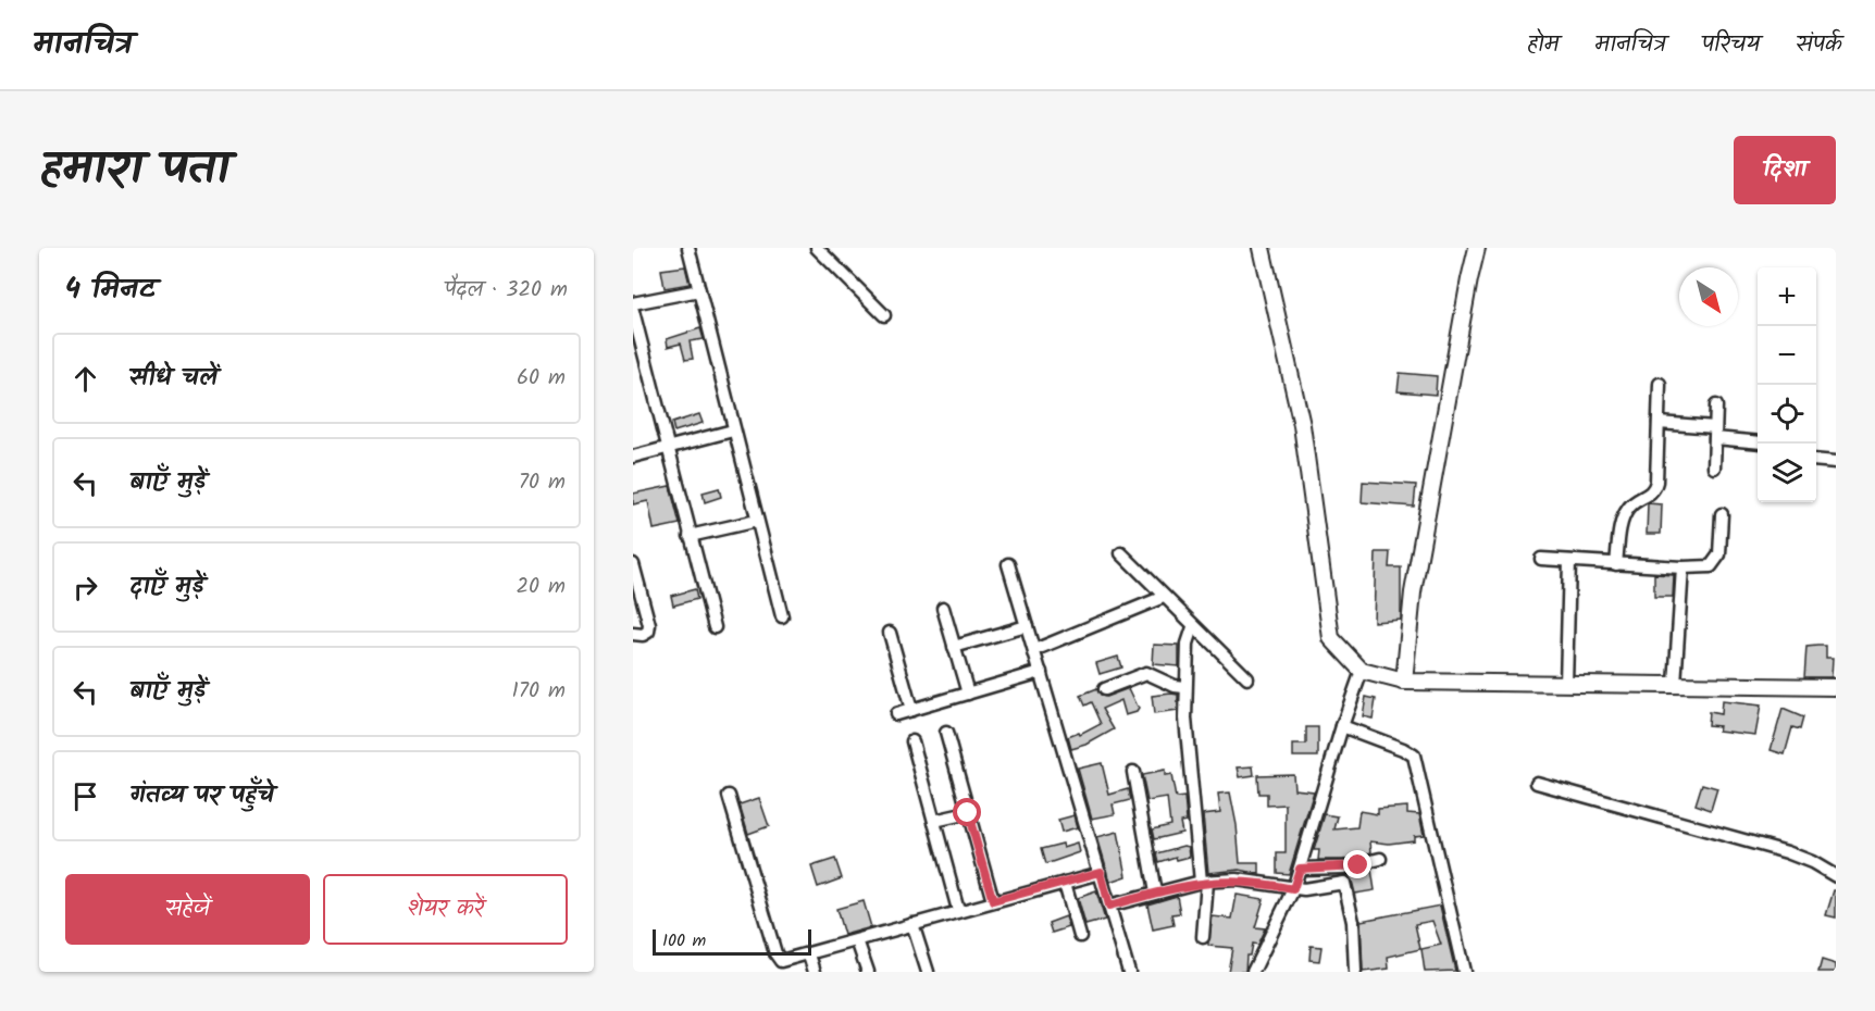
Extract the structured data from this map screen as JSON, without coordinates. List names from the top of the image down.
{
  "scale_bar": "100 m",
  "north": "bottom right",
  "page": {
    "header": "मानचित्र",
    "nav": [
      "होम",
      "मानचित्र",
      "परिचय",
      "संपर्क"
    ],
    "title": "हमारा पता",
    "buttons": [
      "दिशा",
      ["सहेजें", "शेयर करें"]
    ],
    "heading": ["4 मिनट", "पैदल · 320 m"],
    "map_buttons": ["+", "−"],
    "list": [
      ["सीधे चलें", "60 m"],
      ["बाएँ मुड़ें", "70 m"],
      ["दाएँ मुड़ें", "20 m"],
      ["बाएँ मुड़ें", "170 m"],
      "गंतव्य पर पहुँचे"
    ],
    "scale": "100 m"
  }
}
